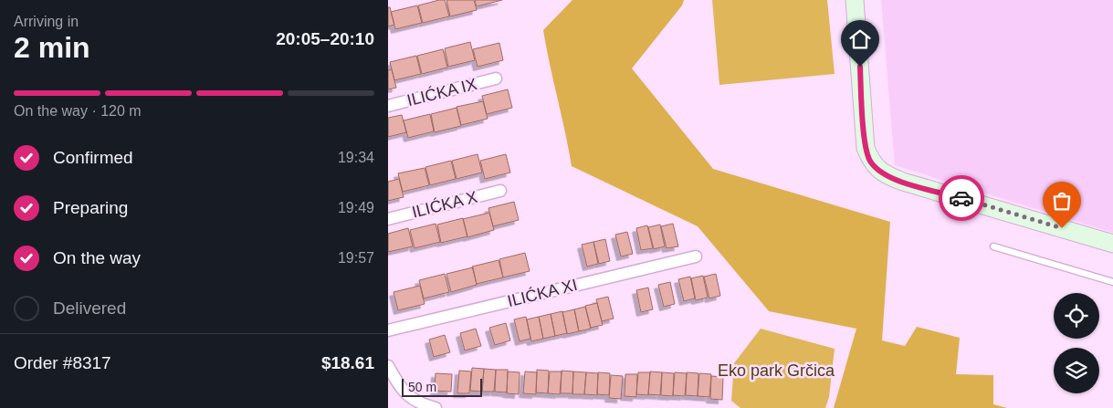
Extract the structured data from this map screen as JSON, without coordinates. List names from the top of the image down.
{
  "streets": {
    "street": ["ILIĆKA IX", "ILIĆKA X", "ILIĆKA XI"]
  },
  "parks": ["Eko park Grčica"],
  "scale_bar": "50 m",
  "page": {
    "heading": ["2 min", "Arriving in", "20:05–20:10"],
    "panel": ["Order #8317", "$18.61"],
    "bar": "On the way · 120 m",
    "list": [
      ["Confirmed", "19:34"],
      ["Preparing", "19:49"],
      ["On the way", "19:57"],
      "Delivered"
    ],
    "scale": "50 m"
  }
}
